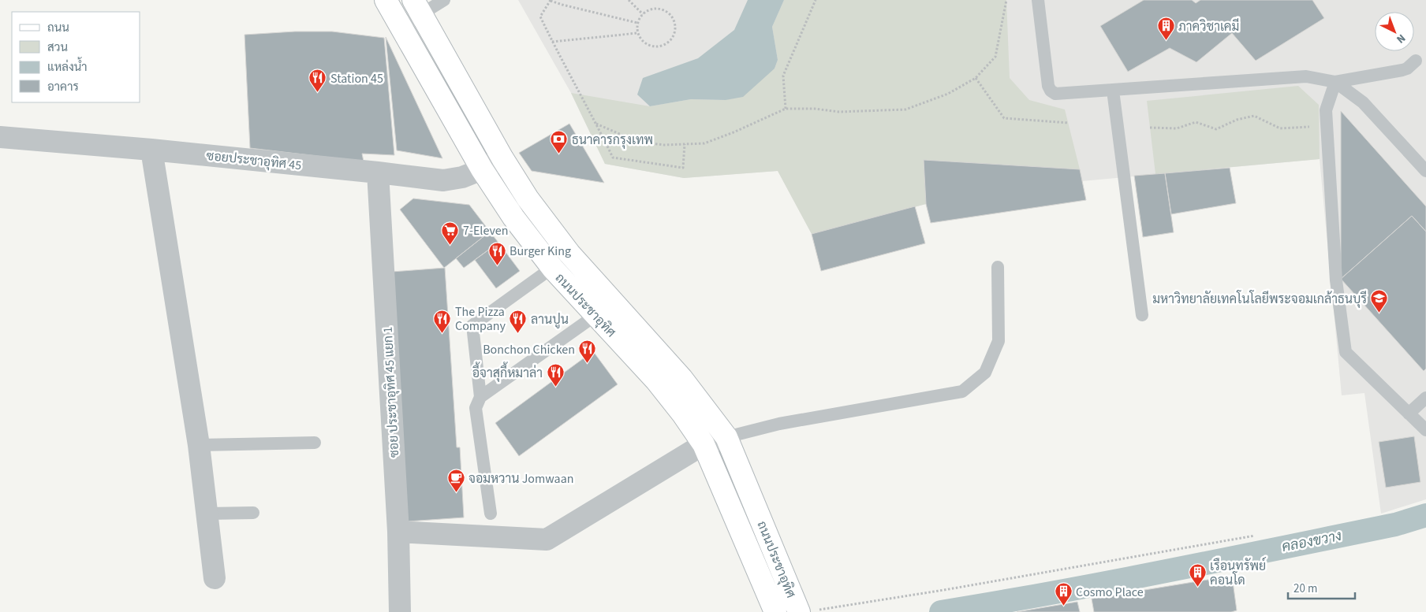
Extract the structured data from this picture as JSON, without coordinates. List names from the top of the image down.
{
  "streets": {
    "main road": ["ถนนประชาอุทิศ"],
    "street": ["ซอยประชาอุทิศ 45", "ซอย ประชาอุทิศ 45 แยก 1"]
  },
  "crossings": [
    ["ซอยประชาอุทิศ 45", "ถนนประชาอุทิศ"],
    ["ซอยประชาอุทิศ 45", "ซอย ประชาอุทิศ 45 แยก 1"]
  ],
  "water": ["คลองขวาง"],
  "places": {
    "building": ["ภาควิชาเคมี", "เรือนทรัพย์ คอนโด", "Cosmo Place"],
    "restaurant": [
      "Station 45",
      "Burger King",
      "The Pizza Company",
      "ลานปูน",
      "Bonchon Chicken",
      "อี้จาสุกี้หมาล่า"
    ],
    "bank": ["ธนาคารกรุงเทพ"],
    "supermarket": ["7-Eleven"],
    "school or university": ["มหาวิทยาลัยเทคโนโลยีพระจอมเกล้าธนบุรี"],
    "cafe": ["จอมหวาน Jomwaan"]
  },
  "legend": [
    "ถนน",
    "สวน",
    "แหล่งน้ำ",
    "อาคาร"
  ],
  "scale_bar": "20 m",
  "north": "bottom right"
}
